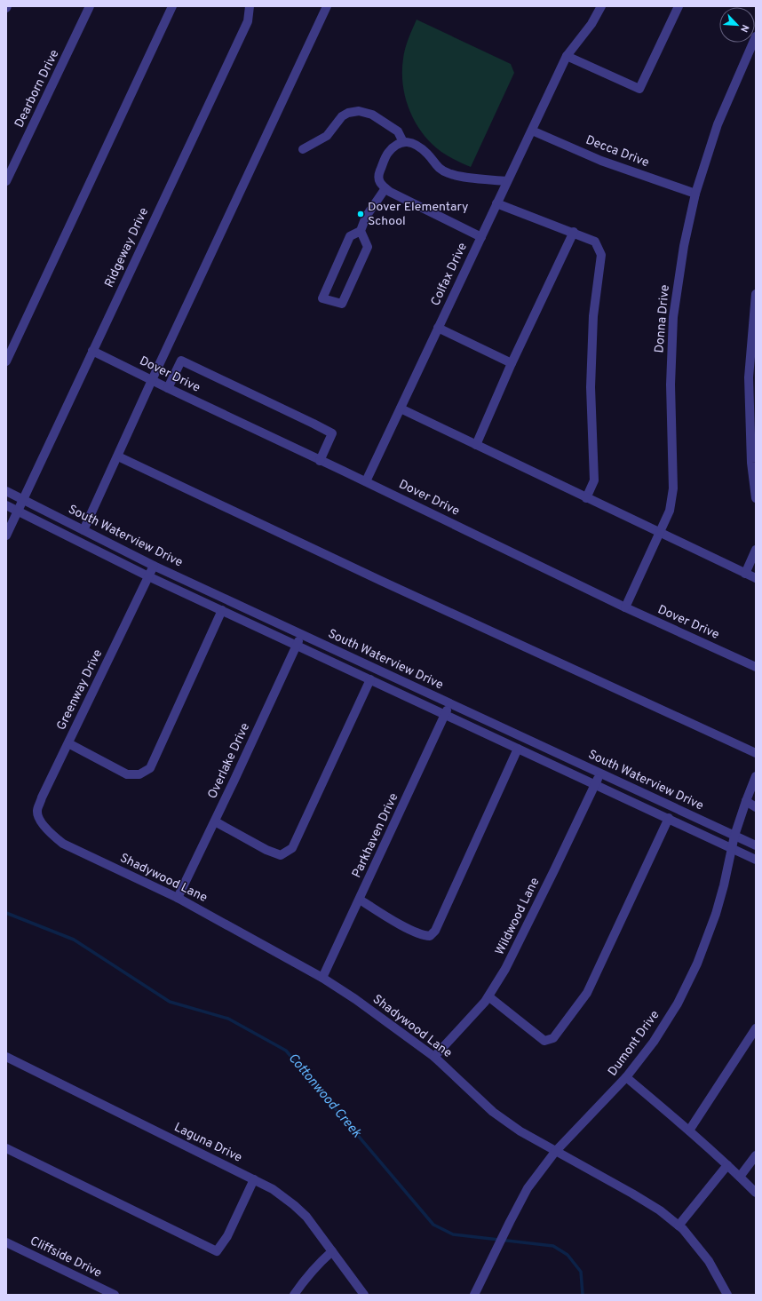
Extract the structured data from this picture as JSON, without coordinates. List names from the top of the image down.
{
  "streets": {
    "street": [
      "Dearborn Drive",
      "Decca Drive",
      "Ridgeway Drive",
      "Colfax Drive",
      "Donna Drive",
      "Dover Drive",
      "South Waterview Drive",
      "Greenway Drive",
      "Overlake Drive",
      "Parkhaven Drive",
      "Shadywood Lane",
      "Wildwood Lane",
      "Dumont Drive",
      "Laguna Drive",
      "Cliffside Drive"
    ]
  },
  "crossings": [
    ["Decca Drive", "Colfax Drive"],
    ["Decca Drive", "Donna Drive"],
    ["Ridgeway Drive", "Dover Drive"],
    ["Ridgeway Drive", "South Waterview Drive"],
    ["Colfax Drive", "Dover Drive"],
    ["Donna Drive", "Dover Drive"],
    ["South Waterview Drive", "Greenway Drive"],
    ["South Waterview Drive", "Overlake Drive"],
    ["South Waterview Drive", "Parkhaven Drive"],
    ["South Waterview Drive", "Wildwood Lane"],
    ["South Waterview Drive", "Dumont Drive"],
    ["Greenway Drive", "Shadywood Lane"],
    ["Overlake Drive", "Shadywood Lane"],
    ["Parkhaven Drive", "Shadywood Lane"],
    ["Shadywood Lane", "Wildwood Lane"],
    ["Shadywood Lane", "Dumont Drive"]
  ],
  "water": ["Cottonwood Creek"],
  "places": ["Dover Elementary School"],
  "north": "bottom right"
}
